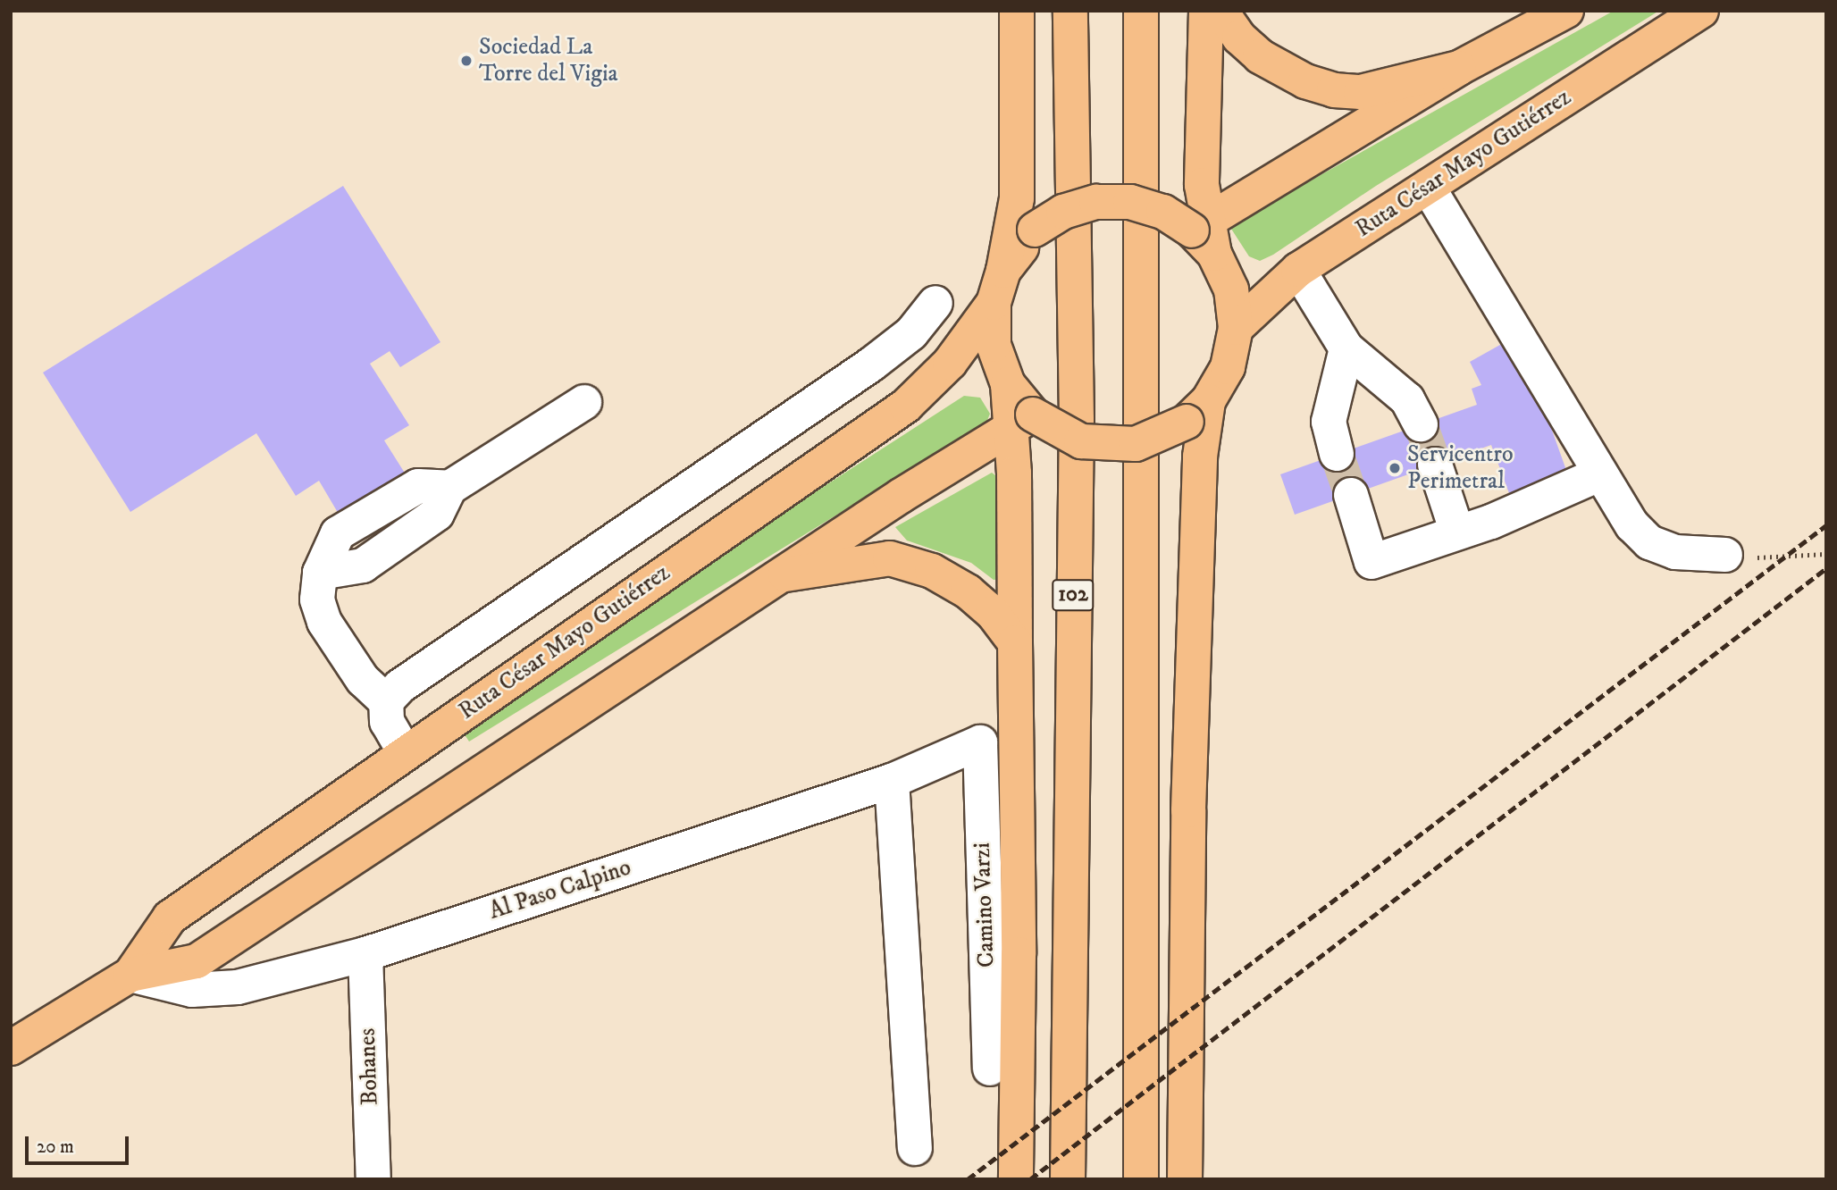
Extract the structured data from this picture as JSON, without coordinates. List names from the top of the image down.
{
  "streets": {
    "main road": ["Ruta César Mayo Gutiérrez", "102"],
    "street": ["Al Paso Calpino", "Camino Varzi", "Bohanes"]
  },
  "crossings": [
    ["Ruta César Mayo Gutiérrez", "Al Paso Calpino"],
    ["Al Paso Calpino", "Camino Varzi"],
    ["Al Paso Calpino", "Bohanes"]
  ],
  "places": ["Sociedad La Torre del Vigia", "Servicentro Perimetral"],
  "scale_bar": "20 m"
}
